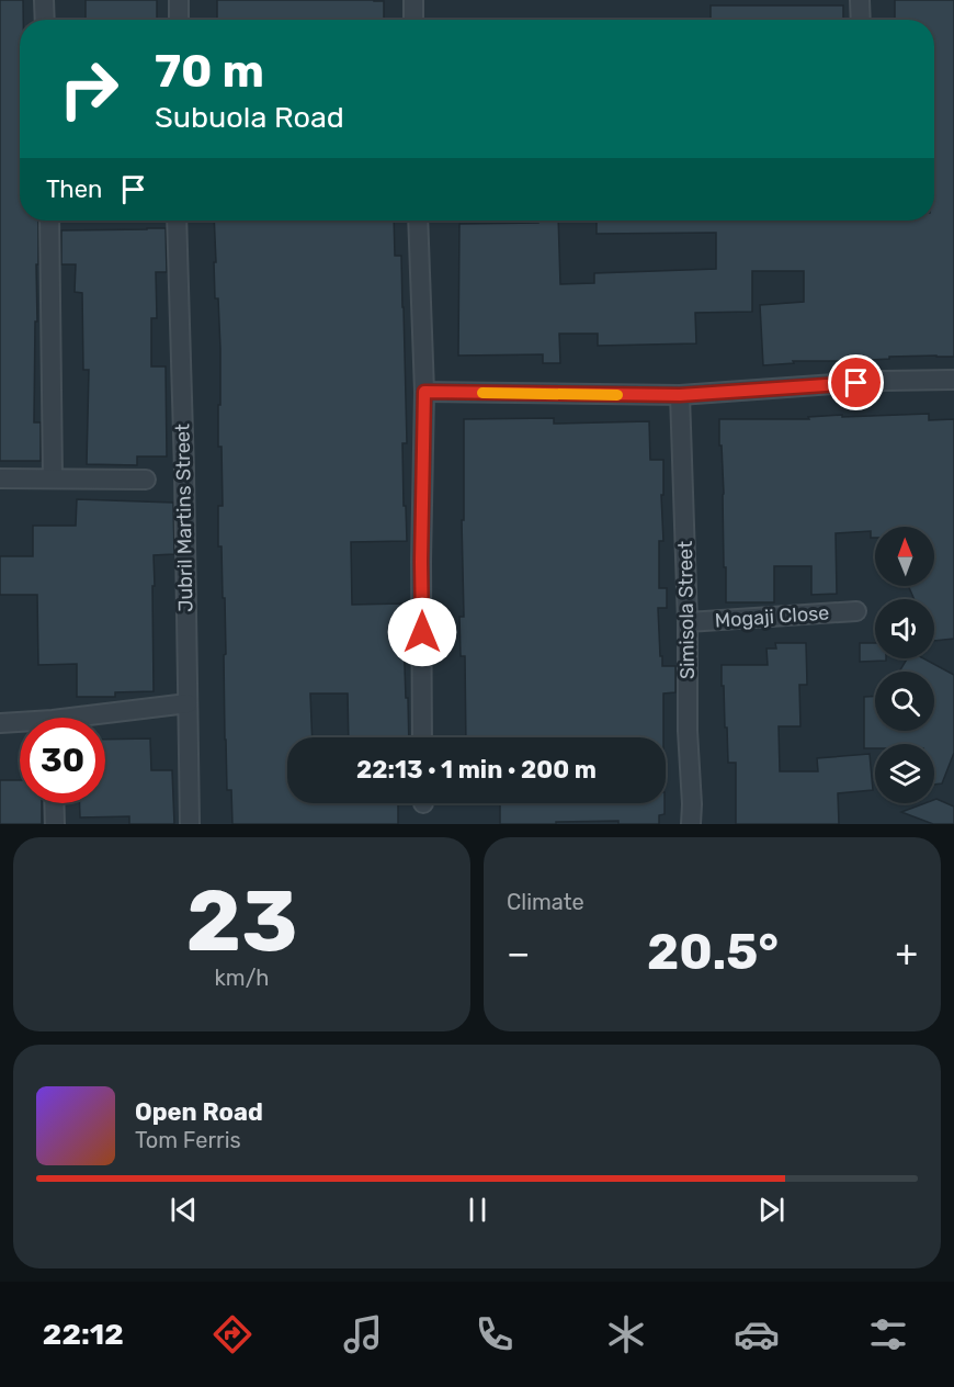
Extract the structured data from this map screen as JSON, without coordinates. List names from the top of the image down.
{
  "streets": {
    "street": ["Jubril Martins Street", "Simisola Street", "Mogaji Close"]
  },
  "crossings": [
    ["Simisola Street", "Mogaji Close"]
  ],
  "north": "top",
  "page": {
    "turn": ["70 m", "Subuola Road"],
    "then": "Then",
    "limit": "30",
    "trip": "22:13 · 1 min · 200 m",
    "tile": [
      ["23", "km/h"],
      "Climate"
    ],
    "heat": ["−", "20.5°", "+"],
    "song": ["Open Road", "Tom Ferris"],
    "tabs": "22:12"
  }
}
